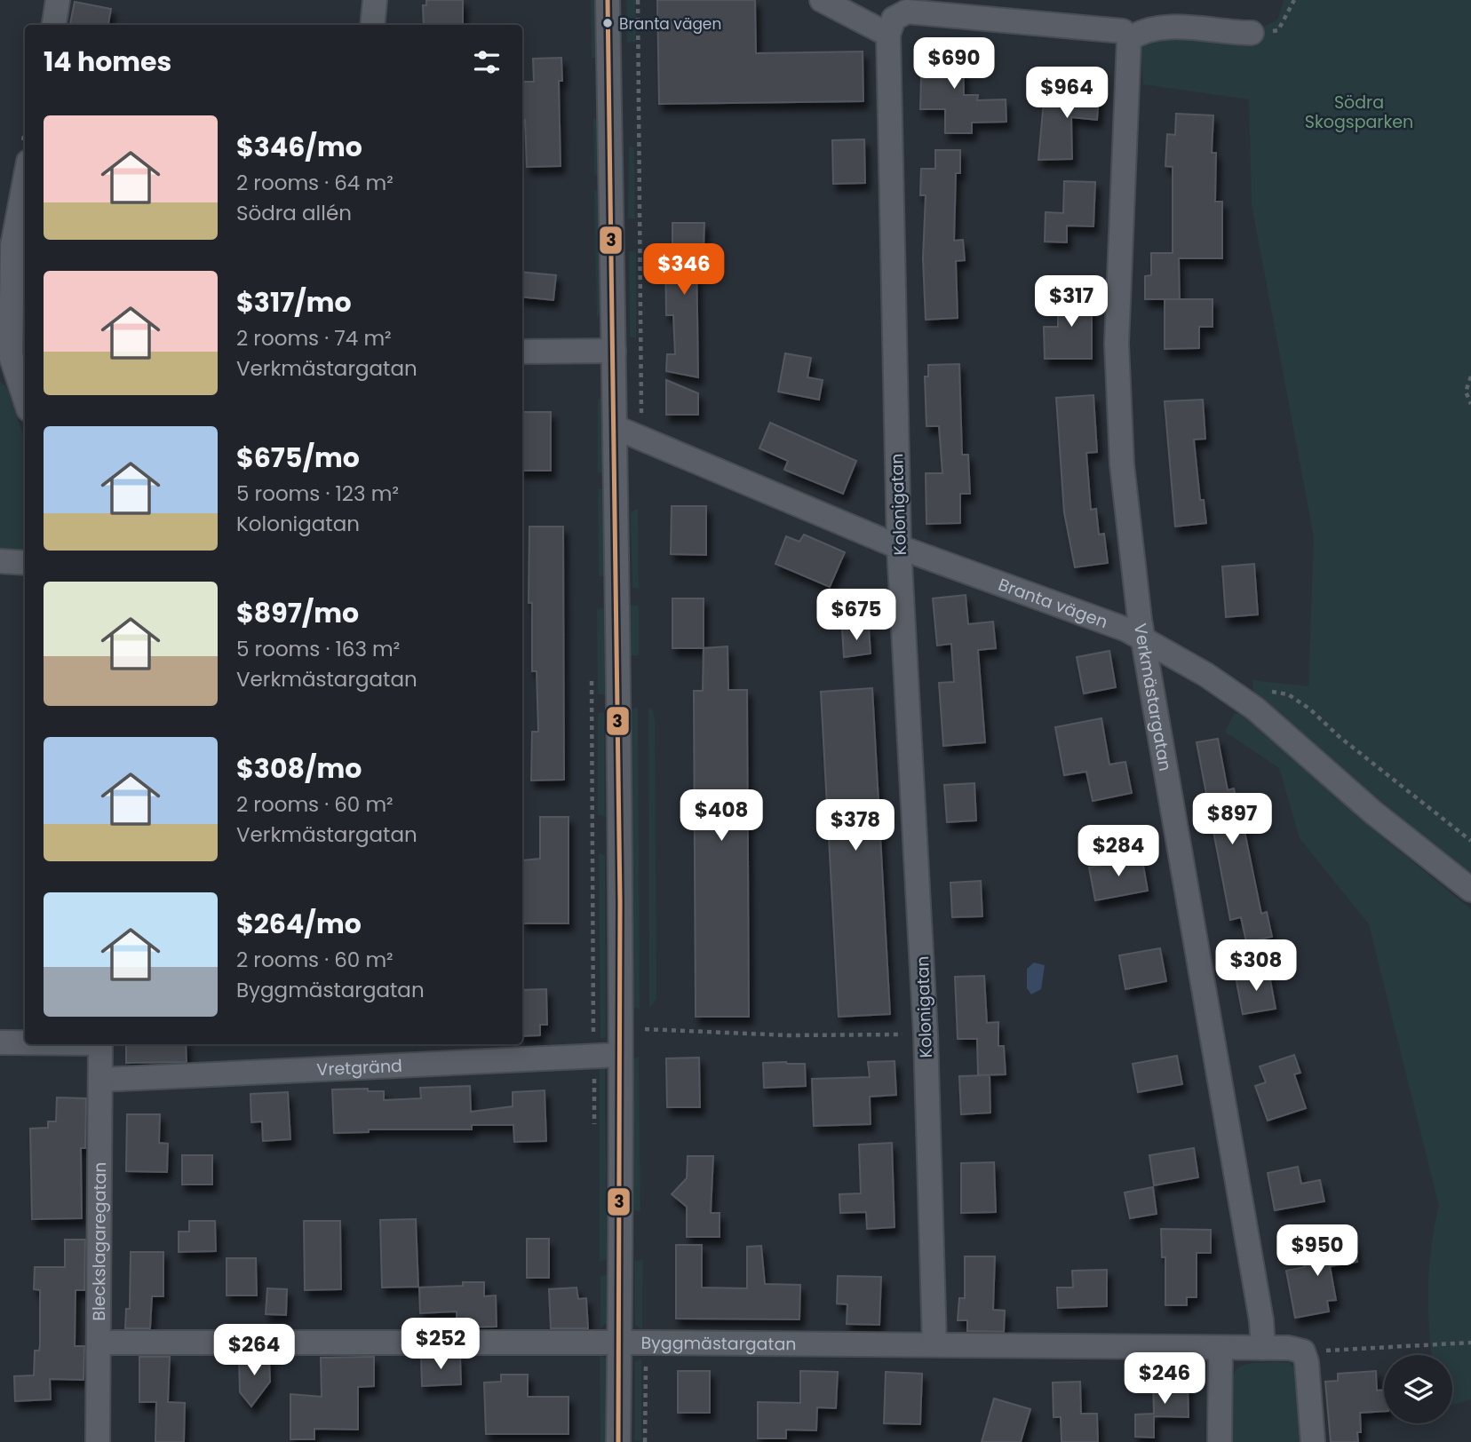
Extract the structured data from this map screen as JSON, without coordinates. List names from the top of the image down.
{
  "streets": {
    "street": [
      "Kolonigatan",
      "Branta vägen",
      "Verkmästargatan",
      "Vretgränd",
      "Bleckslagaregatan",
      "Byggmästargatan"
    ]
  },
  "crossings": [
    ["Kolonigatan", "Branta vägen"],
    ["Kolonigatan", "Byggmästargatan"],
    ["Branta vägen", "Verkmästargatan"],
    ["Verkmästargatan", "Byggmästargatan"],
    ["Vretgränd", "Bleckslagaregatan"],
    ["Bleckslagaregatan", "Byggmästargatan"]
  ],
  "parks": ["Södra Skogsparken"],
  "places": ["Branta vägen"],
  "lines": ["transit line 3"],
  "page": {
    "heading": "14 homes",
    "price": [
      "$690",
      "$964",
      "$346",
      "$317",
      "$675",
      "$408",
      "$897",
      "$378",
      "$284",
      "$308",
      "$950",
      "$252",
      "$264",
      "$246"
    ],
    "list": [
      {
        "name": "$346/mo",
        "note": "2 rooms · 64 m² · Södra allén"
      },
      {
        "name": "$317/mo",
        "note": "2 rooms · 74 m² · Verkmästargatan"
      },
      {
        "name": "$675/mo",
        "note": "5 rooms · 123 m² · Kolonigatan"
      },
      {
        "name": "$897/mo",
        "note": "5 rooms · 163 m² · Verkmästargatan"
      },
      {
        "name": "$308/mo",
        "note": "2 rooms · 60 m² · Verkmästargatan"
      },
      {
        "name": "$264/mo",
        "note": "2 rooms · 60 m² · Byggmästargatan"
      }
    ]
  }
}
